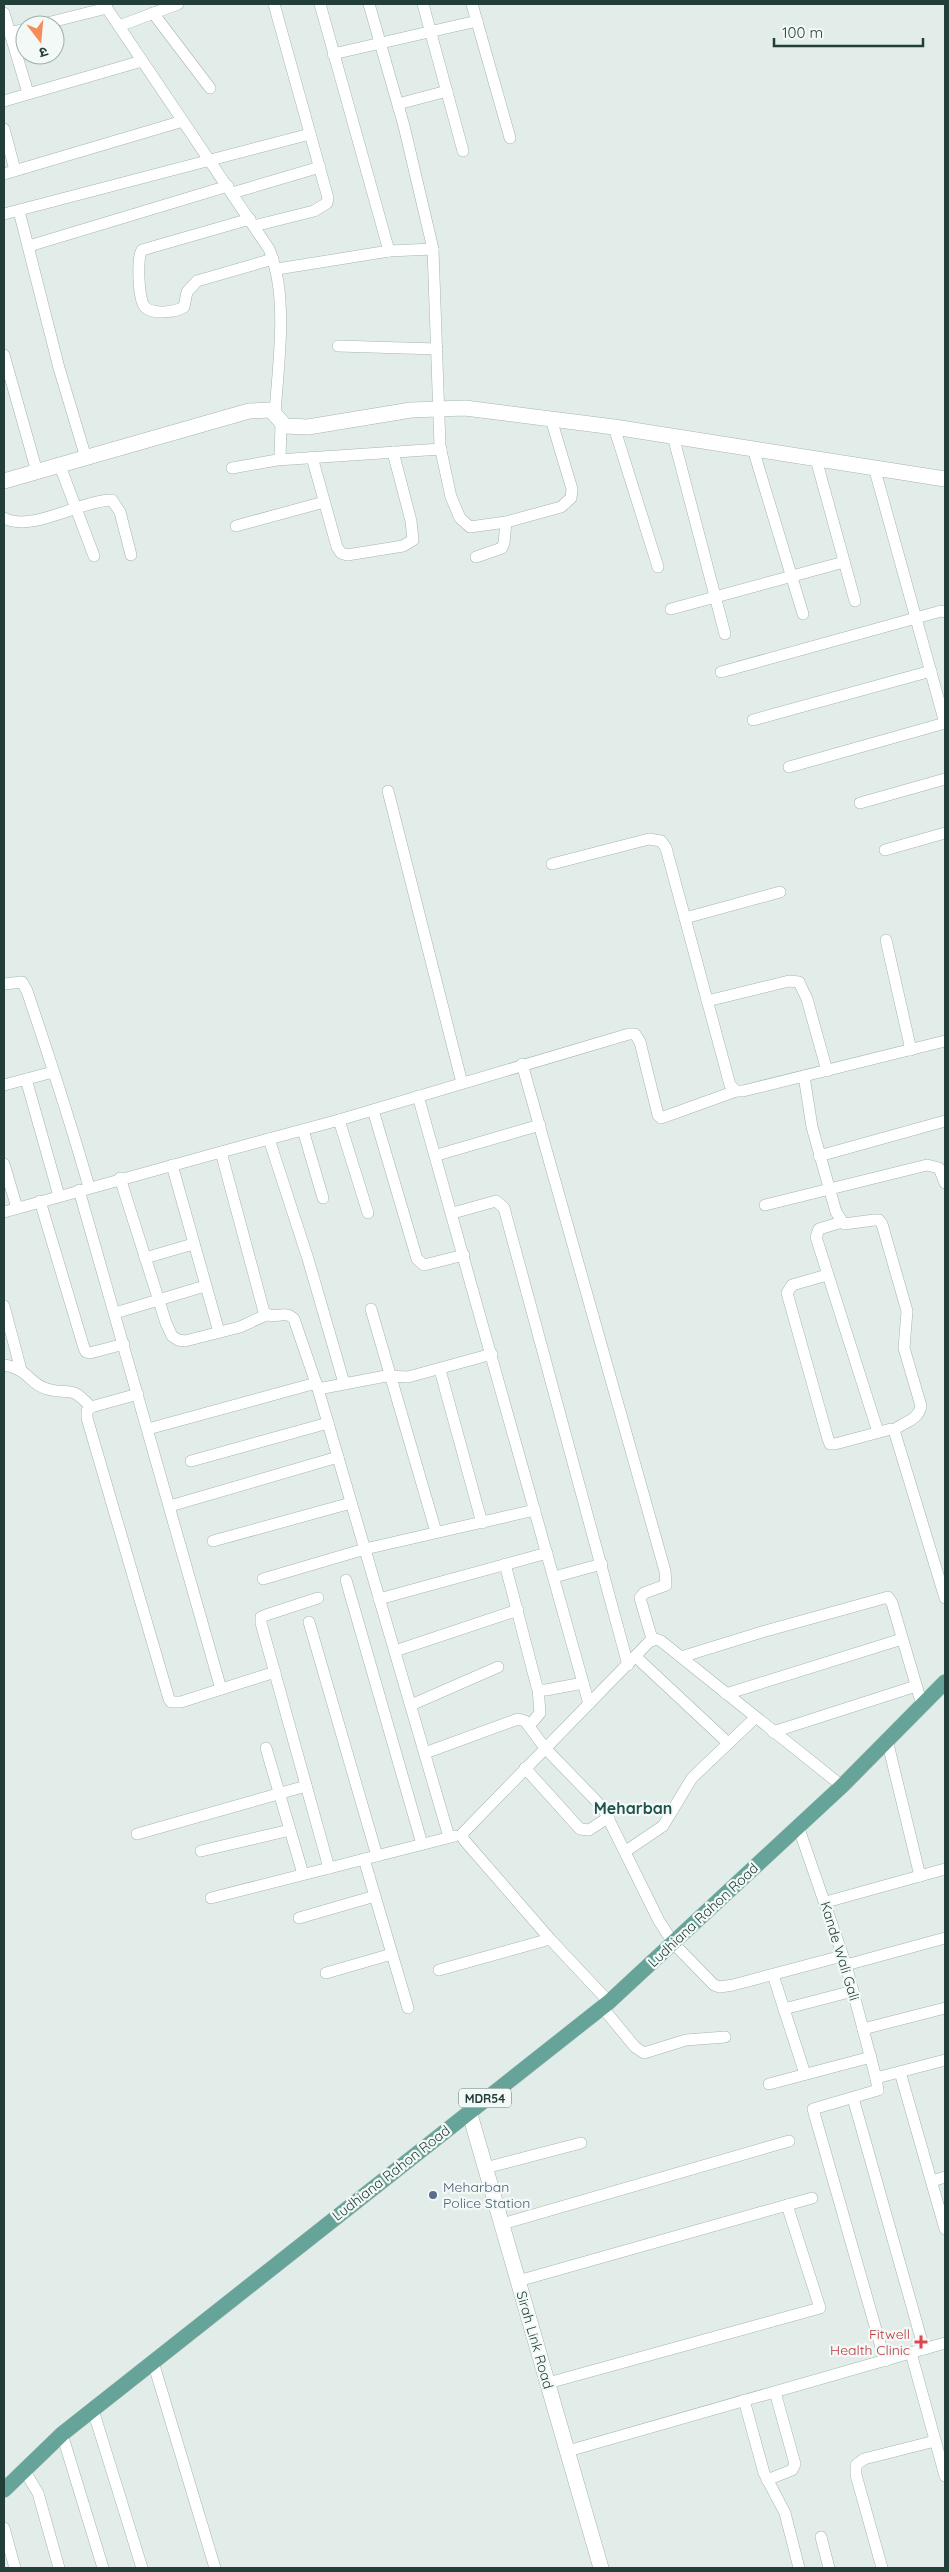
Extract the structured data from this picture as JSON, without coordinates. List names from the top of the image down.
{
  "streets": {
    "main road": ["Ludhiana Rahon Road", "MDR54"],
    "street": ["Kande Wali Gali", "Sirah Link Road"]
  },
  "crossings": [
    ["Ludhiana Rahon Road", "Kande Wali Gali"],
    ["Ludhiana Rahon Road", "Sirah Link Road"]
  ],
  "districts": ["Meharban"],
  "places": {
    "other": ["Meharban Police Station"],
    "health": ["Fitwell Health Clinic"]
  },
  "scale_bar": "100 m",
  "north": "bottom"
}
